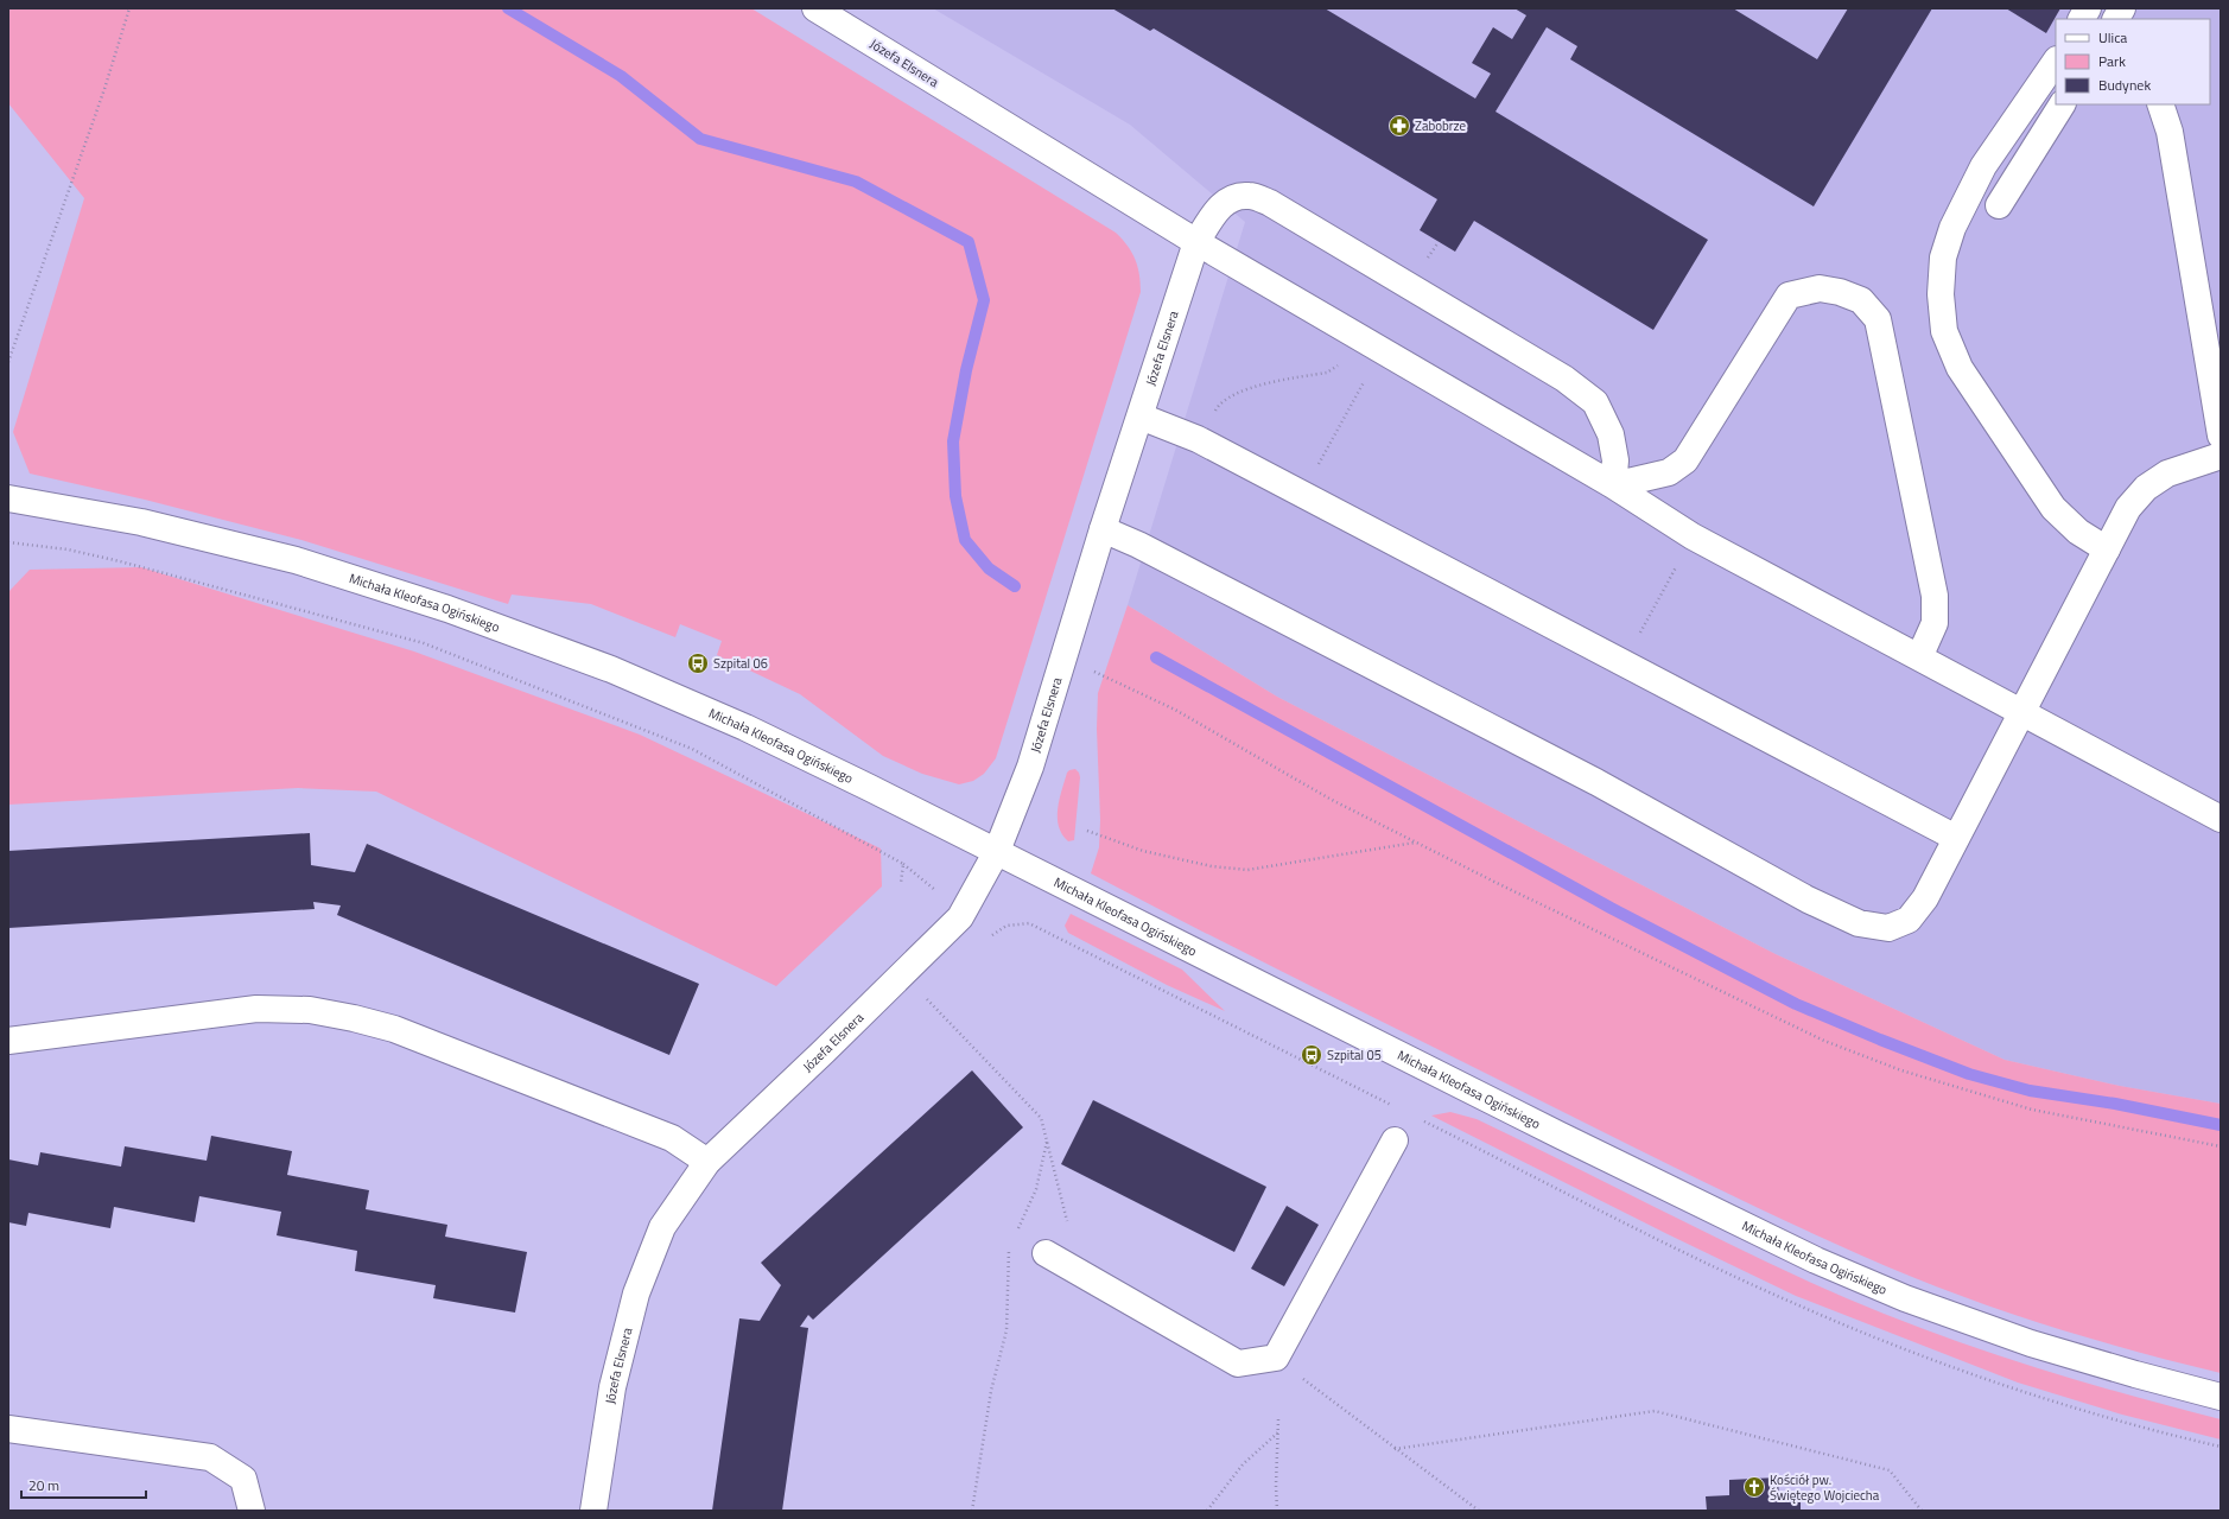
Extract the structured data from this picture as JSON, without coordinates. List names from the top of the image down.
{
  "streets": {
    "street": ["Józefa Elsnera", "Michała Kleofasa Ogińskiego"]
  },
  "crossings": [
    ["Józefa Elsnera", "Michała Kleofasa Ogińskiego"]
  ],
  "places": {
    "pharmacy": ["Zabobrze"],
    "bus stop": ["Szpital 06", "Szpital 05"],
    "church": ["Kościół pw. Świętego Wojciecha"]
  },
  "legend": ["Ulica", "Park", "Budynek"],
  "scale_bar": "20 m"
}
